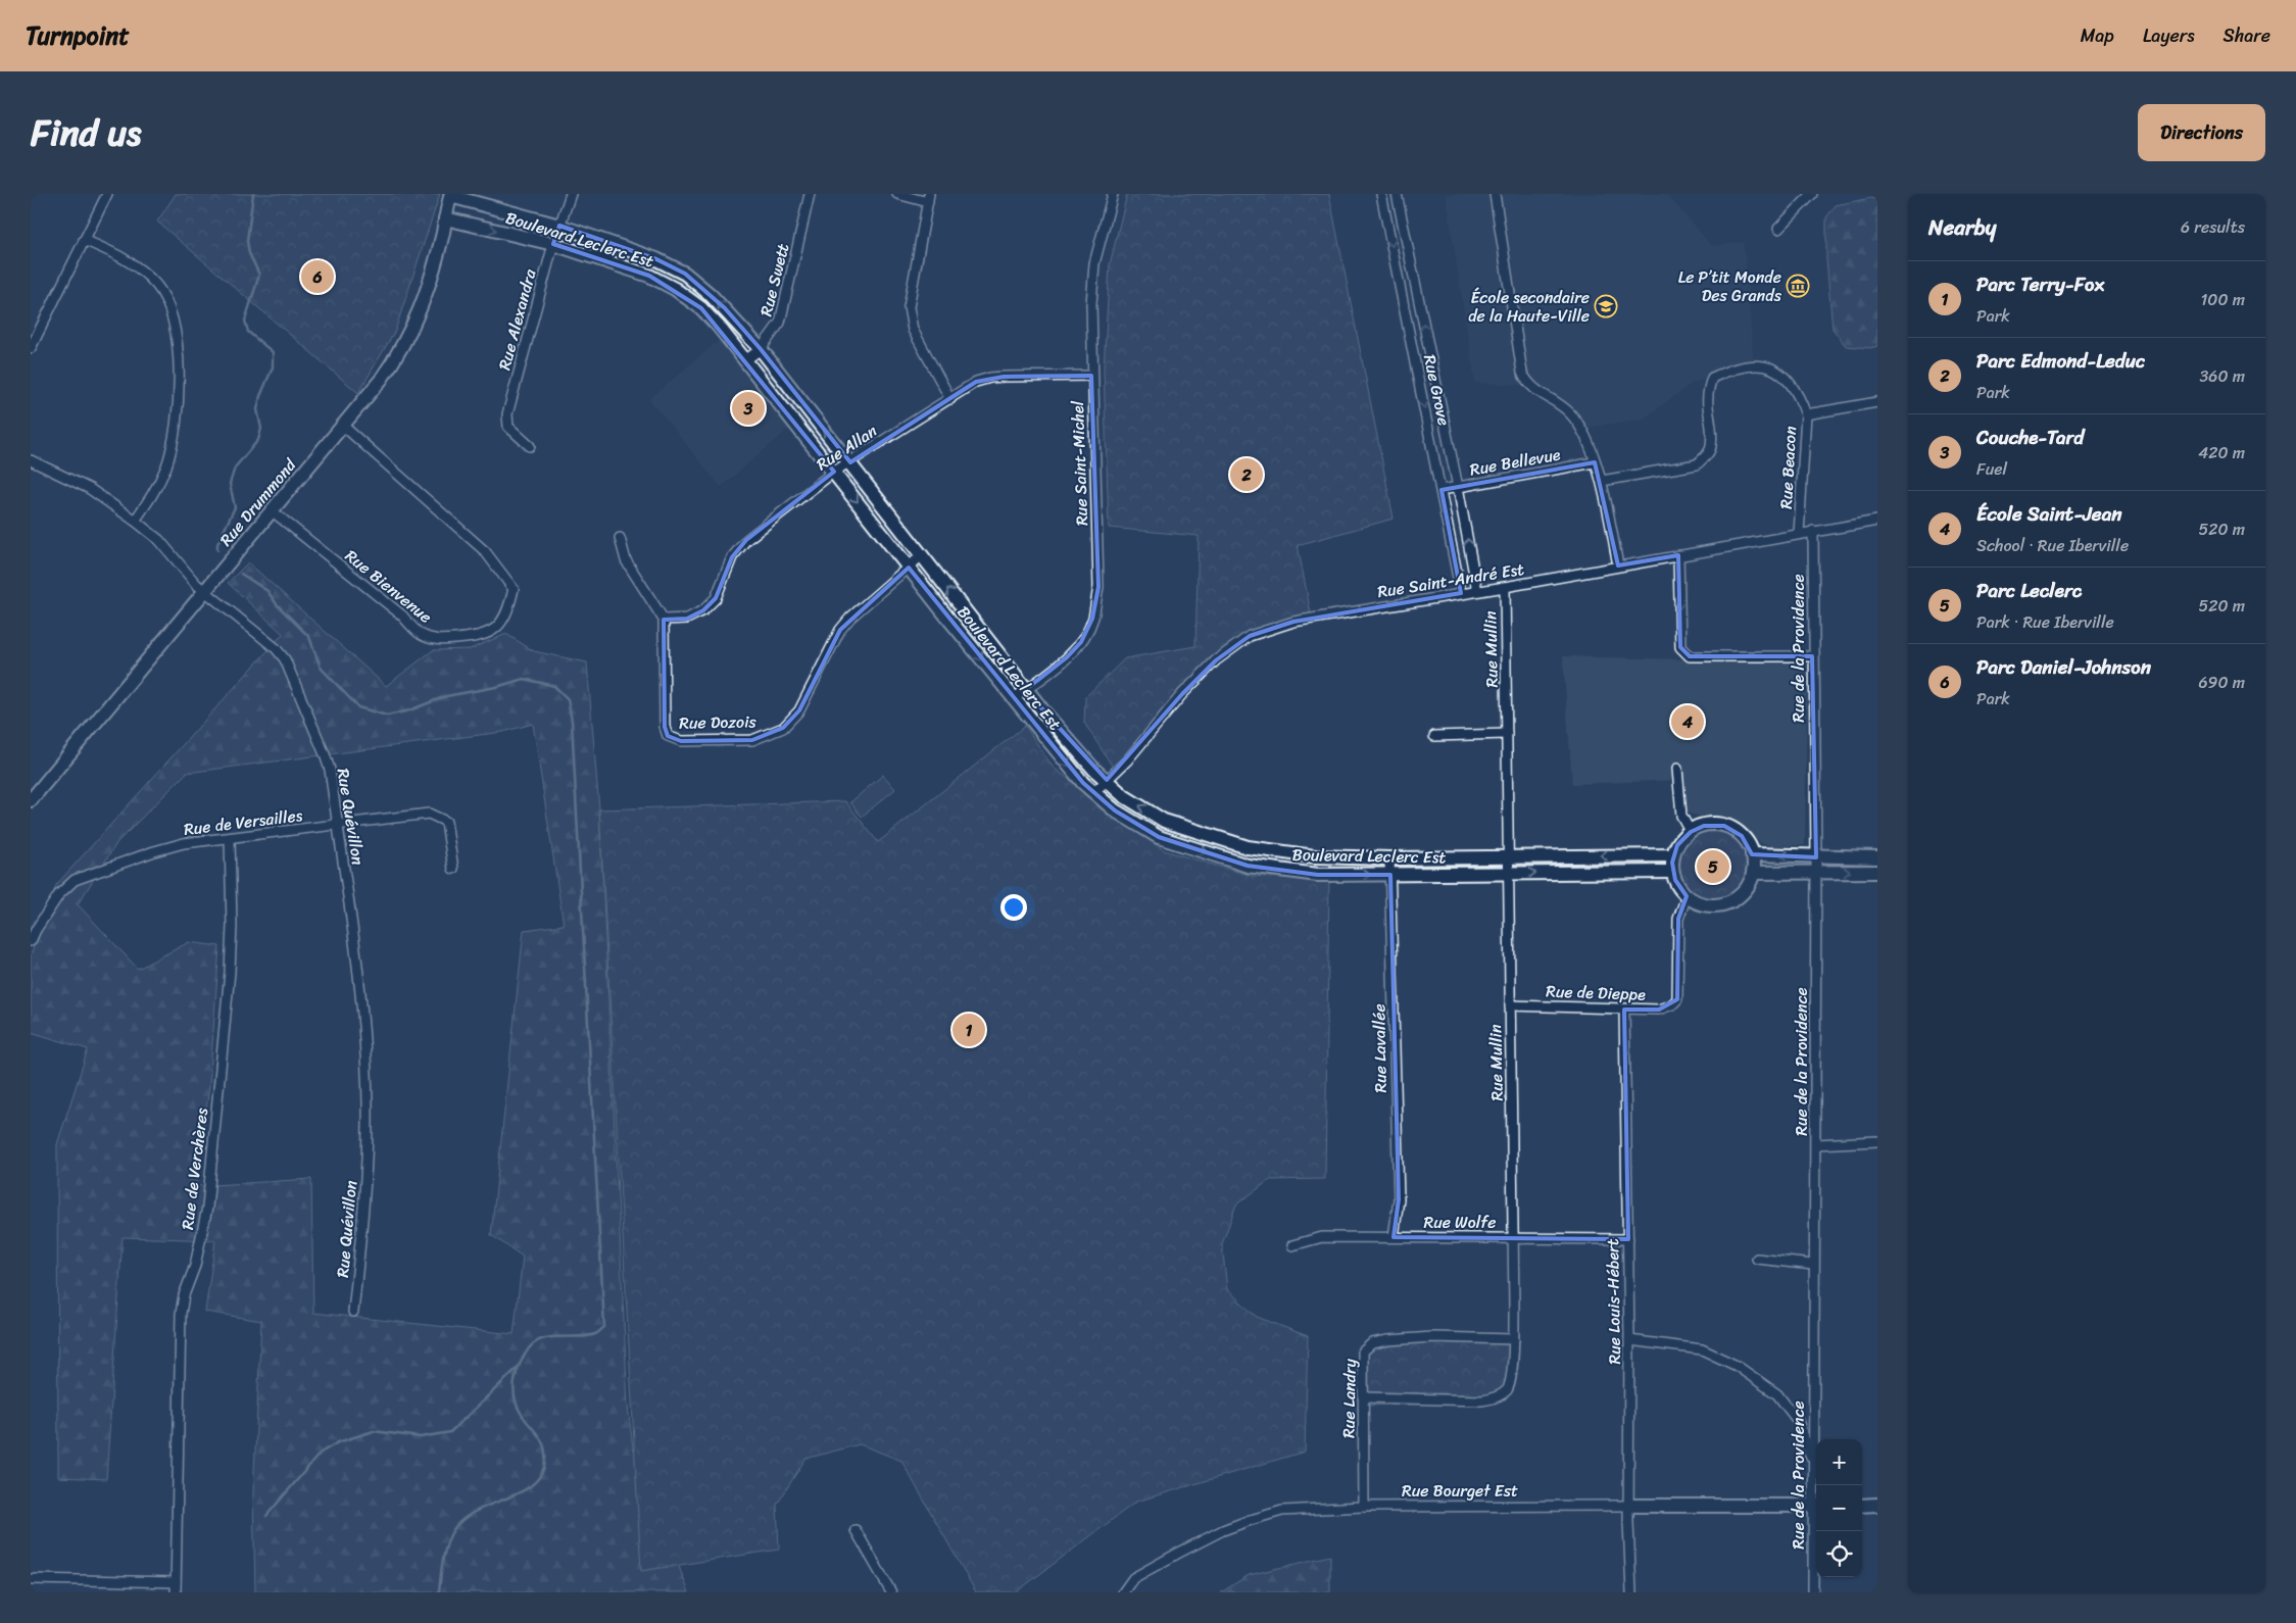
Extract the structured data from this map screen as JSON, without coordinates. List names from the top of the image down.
{
  "streets": {
    "street": [
      "Boulevard Leclerc Est",
      "Rue Swett",
      "Rue Alexandra",
      "Rue Grove",
      "Rue Allan",
      "Rue Bellevue",
      "Rue Saint-Michel",
      "Rue Beacon",
      "Rue Drummond",
      "Rue Saint-André Est",
      "Rue Bienvenue",
      "Rue de la Providence",
      "Rue Mullin",
      "Rue Dozois",
      "Rue Quévillon",
      "Rue de Versailles",
      "Rue de Dieppe",
      "Rue Lavallée",
      "Rue de Verchères",
      "Rue Wolfe",
      "Rue Louis-Hébert",
      "Rue Landry",
      "Rue Bourget Est"
    ]
  },
  "crossings": [
    ["Boulevard Leclerc Est", "Rue Swett"],
    ["Boulevard Leclerc Est", "Rue Alexandra"],
    ["Boulevard Leclerc Est", "Rue Allan"],
    ["Boulevard Leclerc Est", "Rue Saint-Michel"],
    ["Boulevard Leclerc Est", "Rue Drummond"],
    ["Boulevard Leclerc Est", "Rue Saint-André Est"],
    ["Boulevard Leclerc Est", "Rue Mullin"],
    ["Boulevard Leclerc Est", "Rue Dozois"],
    ["Boulevard Leclerc Est", "Rue de Dieppe"],
    ["Boulevard Leclerc Est", "Rue Lavallée"],
    ["Rue Grove", "Rue Bellevue"],
    ["Rue Grove", "Rue Saint-André Est"],
    ["Rue Allan", "Rue Saint-Michel"],
    ["Rue Allan", "Rue Dozois"],
    ["Rue Beacon", "Rue Saint-André Est"],
    ["Rue Drummond", "Rue Bienvenue"],
    ["Rue Drummond", "Rue Quévillon"],
    ["Rue Saint-André Est", "Rue de la Providence"],
    ["Rue Saint-André Est", "Rue Mullin"],
    ["Rue Mullin", "Rue de Dieppe"],
    ["Rue Mullin", "Rue Wolfe"],
    ["Rue Mullin", "Rue Landry"],
    ["Rue Quévillon", "Rue de Versailles"],
    ["Rue de Versailles", "Rue de Verchères"],
    ["Rue de Dieppe", "Rue Louis-Hébert"],
    ["Rue Lavallée", "Rue Wolfe"],
    ["Rue Wolfe", "Rue Louis-Hébert"],
    ["Rue Louis-Hébert", "Rue Bourget Est"],
    ["Rue Landry", "Rue Bourget Est"]
  ],
  "places": {
    "museum": ["Le P’tit Monde Des Grands"],
    "school or university": ["École secondaire de la Haute-Ville"]
  },
  "page": {
    "header": "Turnpoint",
    "nav": ["Map", "Layers", "Share"],
    "title": "Find us",
    "buttons": "Directions",
    "heading": ["Nearby", "6 results"],
    "pins": [
      "6",
      "3",
      "2",
      "4",
      "5",
      "1"
    ],
    "list": [
      {
        "mark": "1",
        "name": "Parc Terry-Fox",
        "note": "Park",
        "value": "100 m"
      },
      {
        "mark": "2",
        "name": "Parc Edmond-Leduc",
        "note": "Park",
        "value": "360 m"
      },
      {
        "mark": "3",
        "name": "Couche-Tard",
        "note": "Fuel",
        "value": "420 m"
      },
      {
        "mark": "4",
        "name": "École Saint-Jean",
        "note": "School · Rue Iberville",
        "value": "520 m"
      },
      {
        "mark": "5",
        "name": "Parc Leclerc",
        "note": "Park · Rue Iberville",
        "value": "520 m"
      },
      {
        "mark": "6",
        "name": "Parc Daniel-Johnson",
        "note": "Park",
        "value": "690 m"
      }
    ],
    "map_buttons": ["+", "−"]
  }
}
